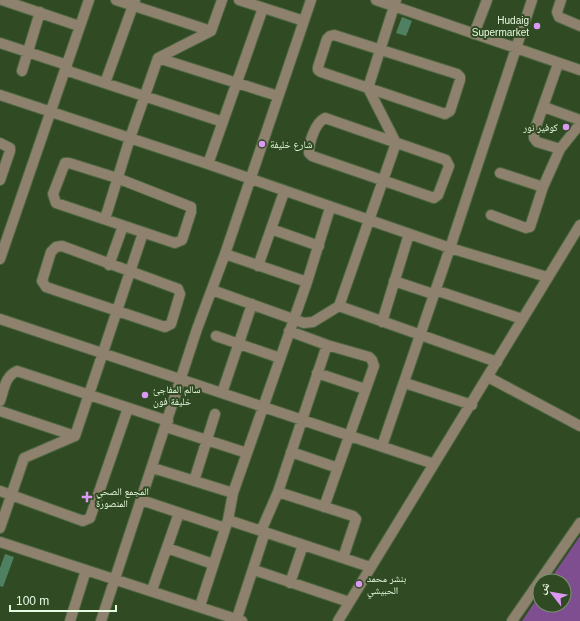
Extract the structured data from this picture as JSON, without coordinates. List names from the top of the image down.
{
  "places": {
    "other": [
      "Hudaig Supermarket",
      "كوفير نور",
      "شارع خليفة",
      "سالم المفاجئ خليفة فون",
      "بنشر محمد الحبيشي"
    ],
    "health": ["المجمع الصحي المنصورة"]
  },
  "scale_bar": "100 m",
  "north": "top left"
}
